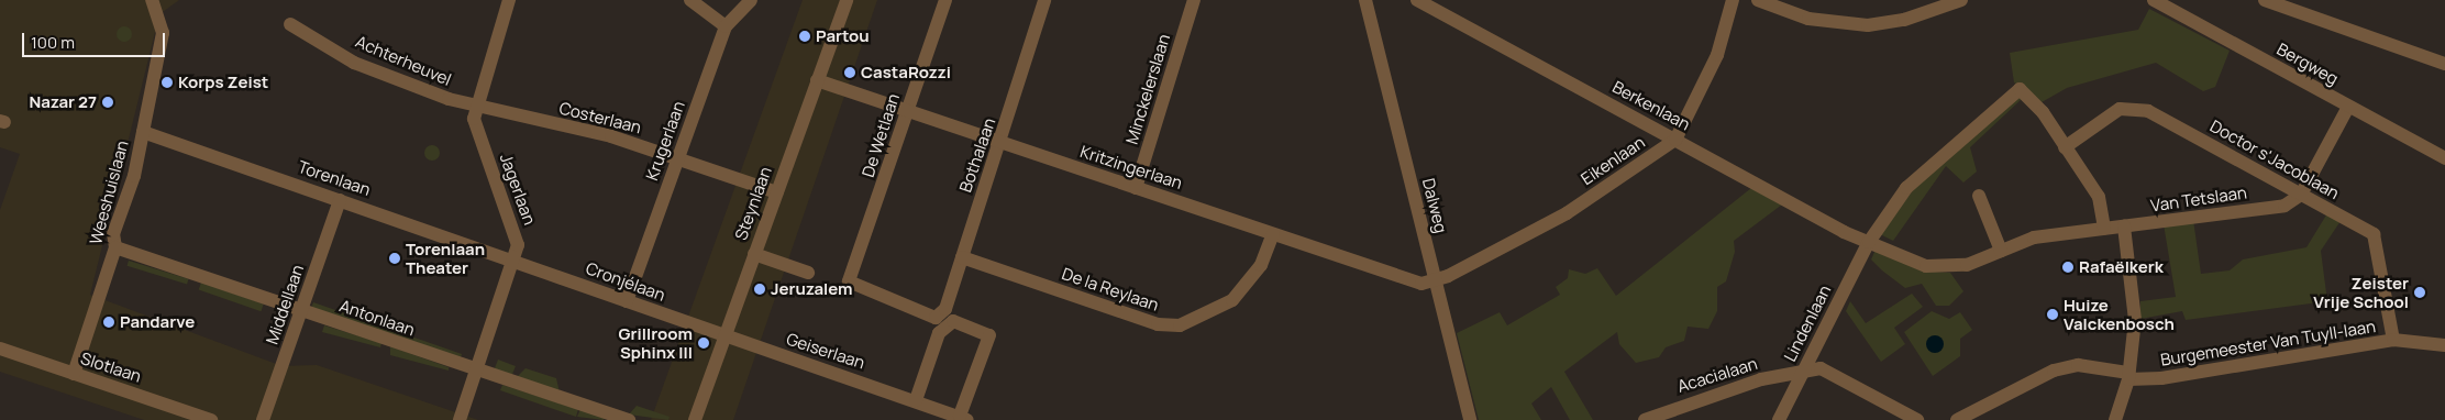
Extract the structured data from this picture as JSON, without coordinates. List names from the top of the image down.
{
  "streets": {
    "street": [
      "Achterheuvel",
      "Bergweg",
      "Minckelerslaan",
      "Berkenlaan",
      "Costerlaan",
      "De Wetlaan",
      "Krugerlaan",
      "Bothalaan",
      "Doctor s'Jacoblaan",
      "Eikenlaan",
      "Kritzingerlaan",
      "Torenlaan",
      "Jagerlaan",
      "Weeshuislaan",
      "Van Tetslaan",
      "Steynlaan",
      "Dalweg",
      "Cronjélaan",
      "De la Reylaan",
      "Middellaan",
      "Antonlaan",
      "Lindenlaan",
      "Burgemeester Van Tuyll-laan",
      "Geiserlaan",
      "Slotlaan",
      "Acacialaan"
    ]
  },
  "crossings": [
    ["Achterheuvel", "Costerlaan"],
    ["Achterheuvel", "Jagerlaan"],
    ["Minckelerslaan", "Kritzingerlaan"],
    ["Berkenlaan", "Eikenlaan"],
    ["Berkenlaan", "Van Tetslaan"],
    ["Berkenlaan", "Lindenlaan"],
    ["Costerlaan", "Krugerlaan"],
    ["Costerlaan", "Jagerlaan"],
    ["Costerlaan", "Steynlaan"],
    ["De Wetlaan", "Bothalaan"],
    ["De Wetlaan", "Kritzingerlaan"],
    ["Krugerlaan", "Cronjélaan"],
    ["Bothalaan", "Kritzingerlaan"],
    ["Bothalaan", "De la Reylaan"],
    ["Doctor s'Jacoblaan", "Van Tetslaan"],
    ["Doctor s'Jacoblaan", "Lindenlaan"],
    ["Doctor s'Jacoblaan", "Burgemeester Van Tuyll-laan"],
    ["Eikenlaan", "Kritzingerlaan"],
    ["Eikenlaan", "Dalweg"],
    ["Kritzingerlaan", "Steynlaan"],
    ["Kritzingerlaan", "Dalweg"],
    ["Kritzingerlaan", "De la Reylaan"],
    ["Torenlaan", "Jagerlaan"],
    ["Torenlaan", "Weeshuislaan"],
    ["Torenlaan", "Cronjélaan"],
    ["Torenlaan", "Middellaan"],
    ["Jagerlaan", "Cronjélaan"],
    ["Jagerlaan", "Antonlaan"],
    ["Weeshuislaan", "Antonlaan"],
    ["Weeshuislaan", "Slotlaan"],
    ["Van Tetslaan", "Lindenlaan"],
    ["Steynlaan", "Cronjélaan"],
    ["Steynlaan", "Geiserlaan"],
    ["Cronjélaan", "Geiserlaan"],
    ["Middellaan", "Antonlaan"],
    ["Lindenlaan", "Acacialaan"]
  ],
  "places": [
    "Partou",
    "CastaRozzi",
    "Korps Zeist",
    "Nazar 27",
    "Torenlaan Theater",
    "Rafaëlkerk",
    "Jeruzalem",
    "Zeister Vrije School",
    "Huize Valckenbosch",
    "Pandarve",
    "Grillroom Sphinx III"
  ],
  "scale_bar": "100 m"
}
